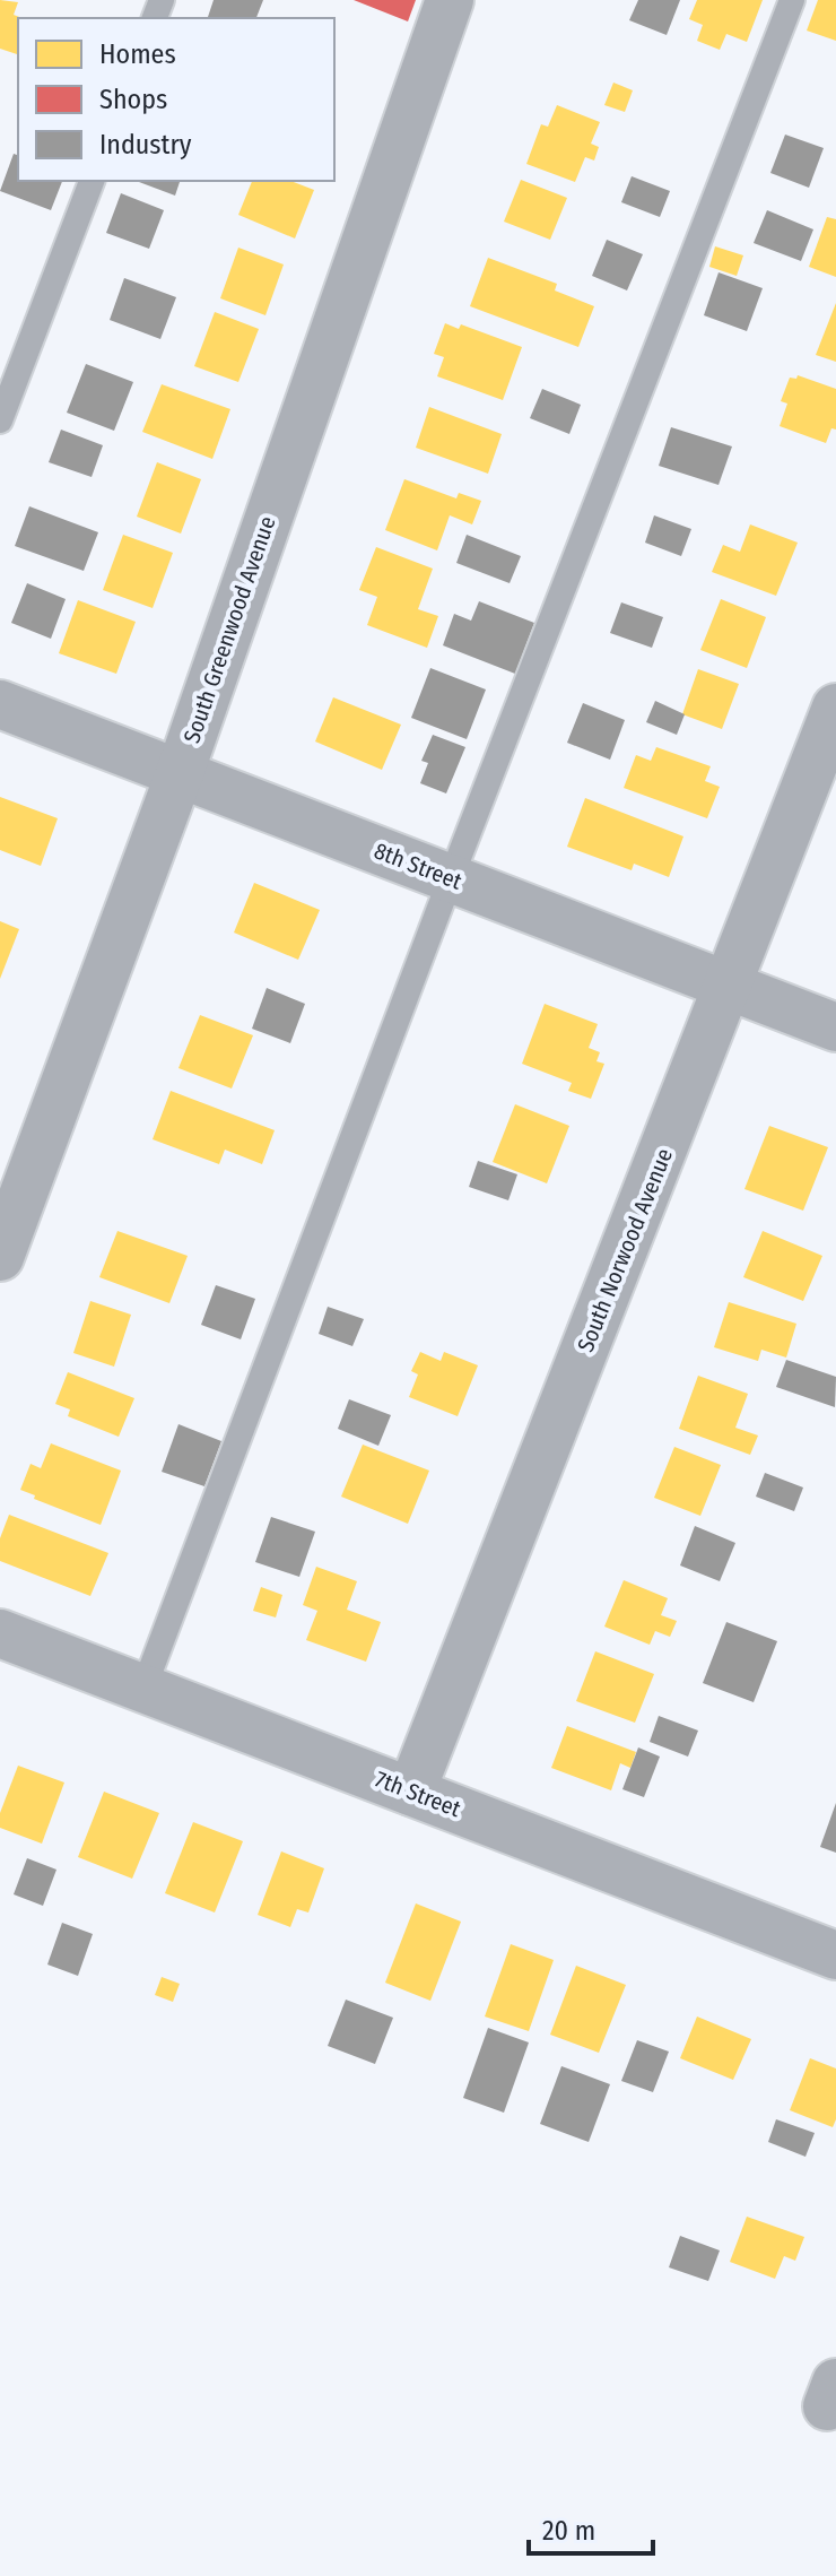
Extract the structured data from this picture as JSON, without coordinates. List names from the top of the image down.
{
  "streets": {
    "street": [
      "South Greenwood Avenue",
      "8th Street",
      "South Norwood Avenue",
      "7th Street"
    ]
  },
  "crossings": [
    ["South Greenwood Avenue", "8th Street"],
    ["8th Street", "South Norwood Avenue"],
    ["South Norwood Avenue", "7th Street"]
  ],
  "legend": ["Homes", "Shops", "Industry"],
  "scale_bar": "20 m"
}
